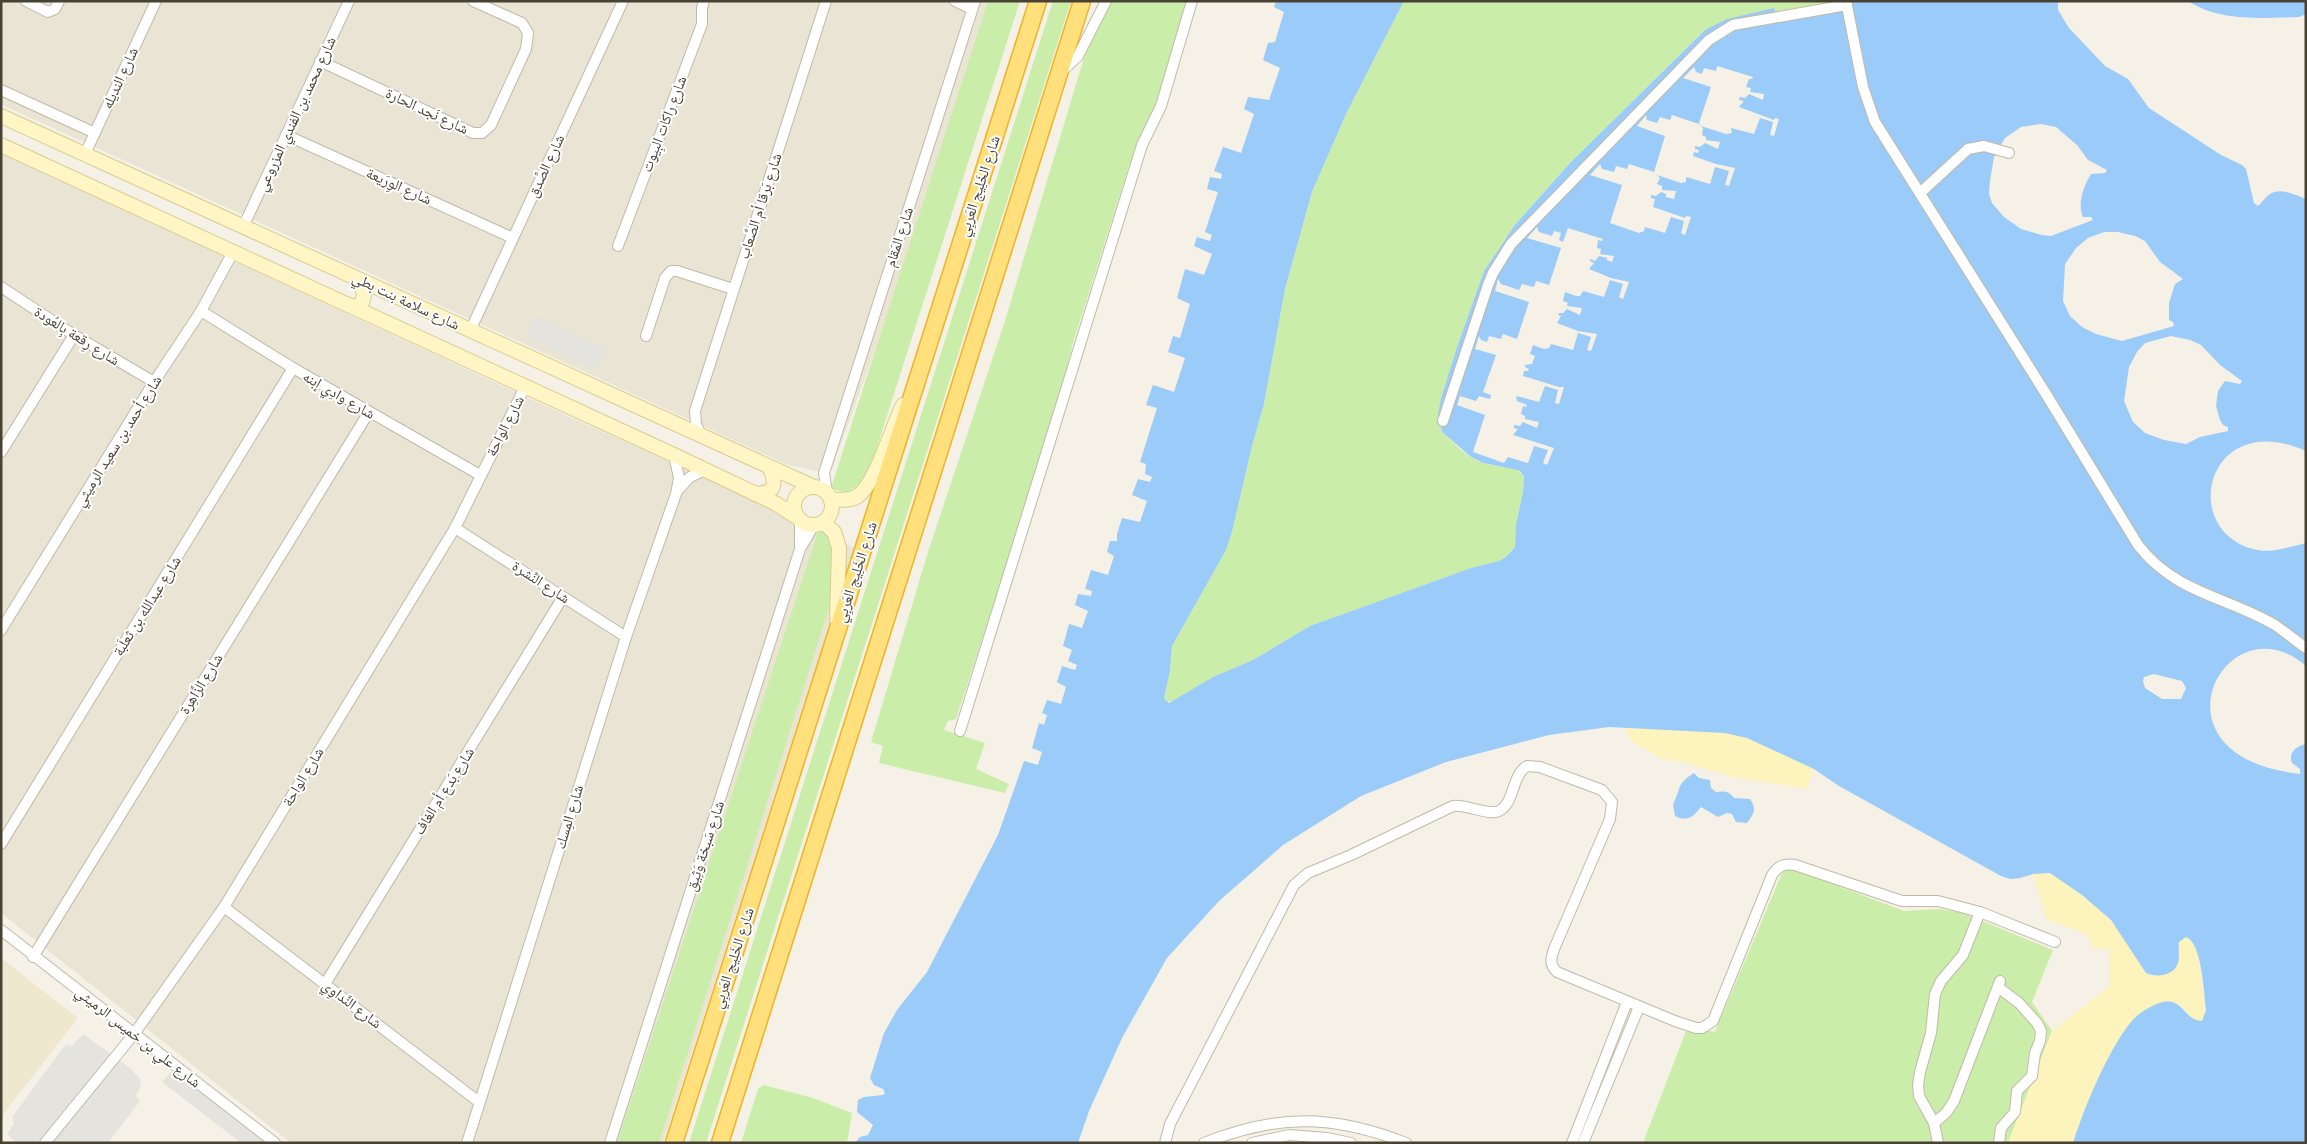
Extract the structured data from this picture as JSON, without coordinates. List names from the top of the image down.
{
  "streets": {
    "highway": ["شارع الخَلِيج العَربِي"],
    "main road": ["شارع سلامة بنت بطي"],
    "street": [
      "شارع النديله",
      "شارع نَجد الحارة",
      "شارع محمد بن الفندي المزروعي",
      "شارع راكات البِيوت",
      "شارع الصِّدق",
      "شارع الوِرَيعة",
      "شارع بَرقا أم الصَّعاب",
      "شارع المَقام",
      "شارع رِقعة بِالعُودة",
      "شارع وادِي إبنه",
      "شارع الواحة",
      "شارع أحمد بن سعيد الرميثي",
      "شارع النَّشرة",
      "شارع عبدالله بن ثعلَبة",
      "شارع الزَّاهِرة",
      "شارع بَدع أم الغاف",
      "شارع المِسك",
      "شارع سَبخة وَثِيق",
      "شارع النَّداوِي",
      "شارع علي بن خميس الرميثي"
    ]
  },
  "crossings": [
    ["شارع النديله", "شارع سلامة بنت بطي"],
    ["شارع نَجد الحارة", "شارع محمد بن الفندي المزروعي"],
    ["شارع محمد بن الفندي المزروعي", "شارع الوِرَيعة"],
    ["شارع محمد بن الفندي المزروعي", "شارع سلامة بنت بطي"],
    ["شارع الصِّدق", "شارع الوِرَيعة"],
    ["شارع الصِّدق", "شارع سلامة بنت بطي"],
    ["شارع المَقام", "شارع سلامة بنت بطي"],
    ["شارع المَقام", "شارع سَبخة وَثِيق"],
    ["شارع سلامة بنت بطي", "شارع الواحة"],
    ["شارع سلامة بنت بطي", "شارع أحمد بن سعيد الرميثي"],
    ["شارع سلامة بنت بطي", "شارع المِسك"],
    ["شارع سلامة بنت بطي", "شارع سَبخة وَثِيق"],
    ["شارع رِقعة بِالعُودة", "شارع أحمد بن سعيد الرميثي"],
    ["شارع وادِي إبنه", "شارع الواحة"],
    ["شارع وادِي إبنه", "شارع أحمد بن سعيد الرميثي"],
    ["شارع وادِي إبنه", "شارع عبدالله بن ثعلَبة"],
    ["شارع وادِي إبنه", "شارع الزَّاهِرة"],
    ["شارع الواحة", "شارع النَّشرة"],
    ["شارع الواحة", "شارع النَّداوِي"],
    ["شارع الواحة", "شارع علي بن خميس الرميثي"],
    ["شارع النَّشرة", "شارع بَدع أم الغاف"],
    ["شارع النَّشرة", "شارع المِسك"],
    ["شارع الزَّاهِرة", "شارع علي بن خميس الرميثي"],
    ["شارع بَدع أم الغاف", "شارع النَّداوِي"],
    ["شارع المِسك", "شارع النَّداوِي"]
  ]
}
